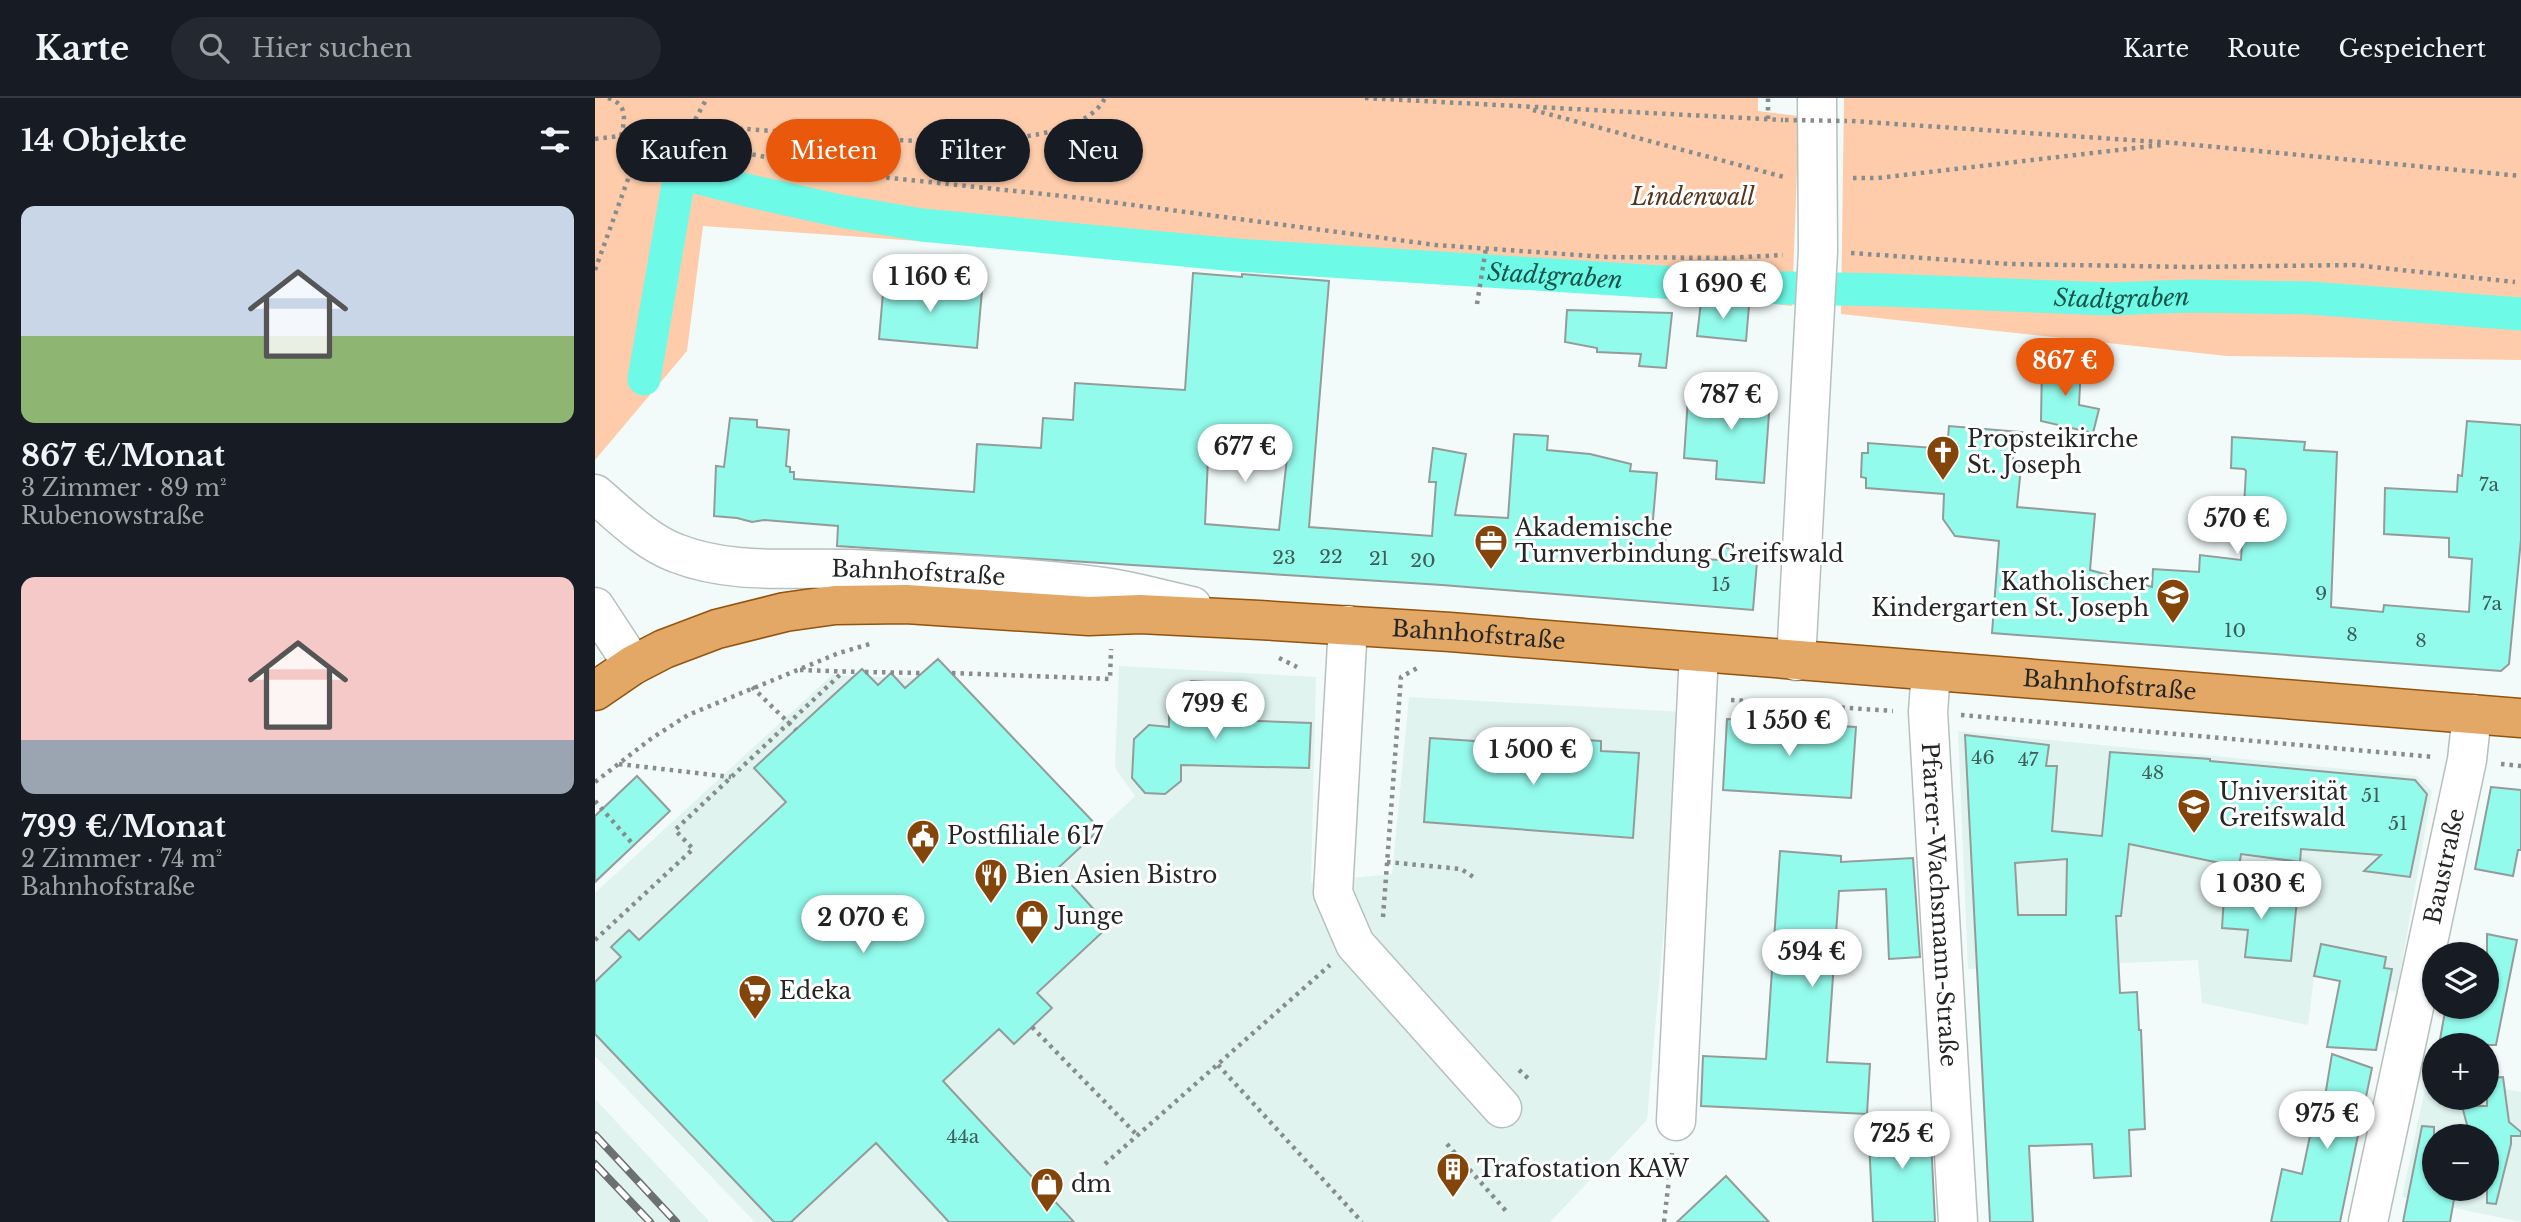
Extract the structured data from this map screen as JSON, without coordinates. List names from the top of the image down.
{
  "streets": {
    "main road": ["Bahnhofstraße"],
    "street": ["Baustraße", "Pfarrer-Wachsmann-Straße"]
  },
  "crossings": [
    ["Bahnhofstraße", "Baustraße"],
    ["Bahnhofstraße", "Pfarrer-Wachsmann-Straße"]
  ],
  "water": ["Stadtgraben"],
  "parks": ["Lindenwall"],
  "places": {
    "church": ["Propsteikirche St. Joseph"],
    "office": ["Akademische Turnverbindung Greifswald"],
    "school or university": ["Katholischer Kindergarten St. Joseph", "Universität Greifswald"],
    "public building": ["Postfiliale 617"],
    "restaurant": ["Bien Asien Bistro"],
    "shop": ["Junge", "dm"],
    "supermarket": ["Edeka"],
    "building": ["Trafostation KAW"]
  },
  "house_numbers": [
    "7a",
    "22",
    "23",
    "21",
    "20",
    "15",
    "9",
    "7a",
    "10",
    "8",
    "8",
    "46",
    "47",
    "48",
    "51",
    "51",
    "44a"
  ],
  "page": {
    "header": "Karte",
    "search": "Hier suchen",
    "nav": ["Karte", "Route", "Gespeichert"],
    "heading": "14 Objekte",
    "chip": [
      "Kaufen",
      "Mieten",
      "Filter",
      "Neu"
    ],
    "list": [
      {
        "name": "867 €/Monat",
        "note": "3 Zimmer · 89 m² · Rubenowstraße"
      },
      {
        "name": "799 €/Monat",
        "note": "2 Zimmer · 74 m² · Bahnhofstraße"
      }
    ],
    "price": [
      "1 160 €",
      "1 690 €",
      "867 €",
      "787 €",
      "677 €",
      "570 €",
      "799 €",
      "1 550 €",
      "1 500 €",
      "1 030 €",
      "2 070 €",
      "594 €",
      "975 €",
      "725 €"
    ],
    "map_buttons": ["+", "−"]
  }
}
